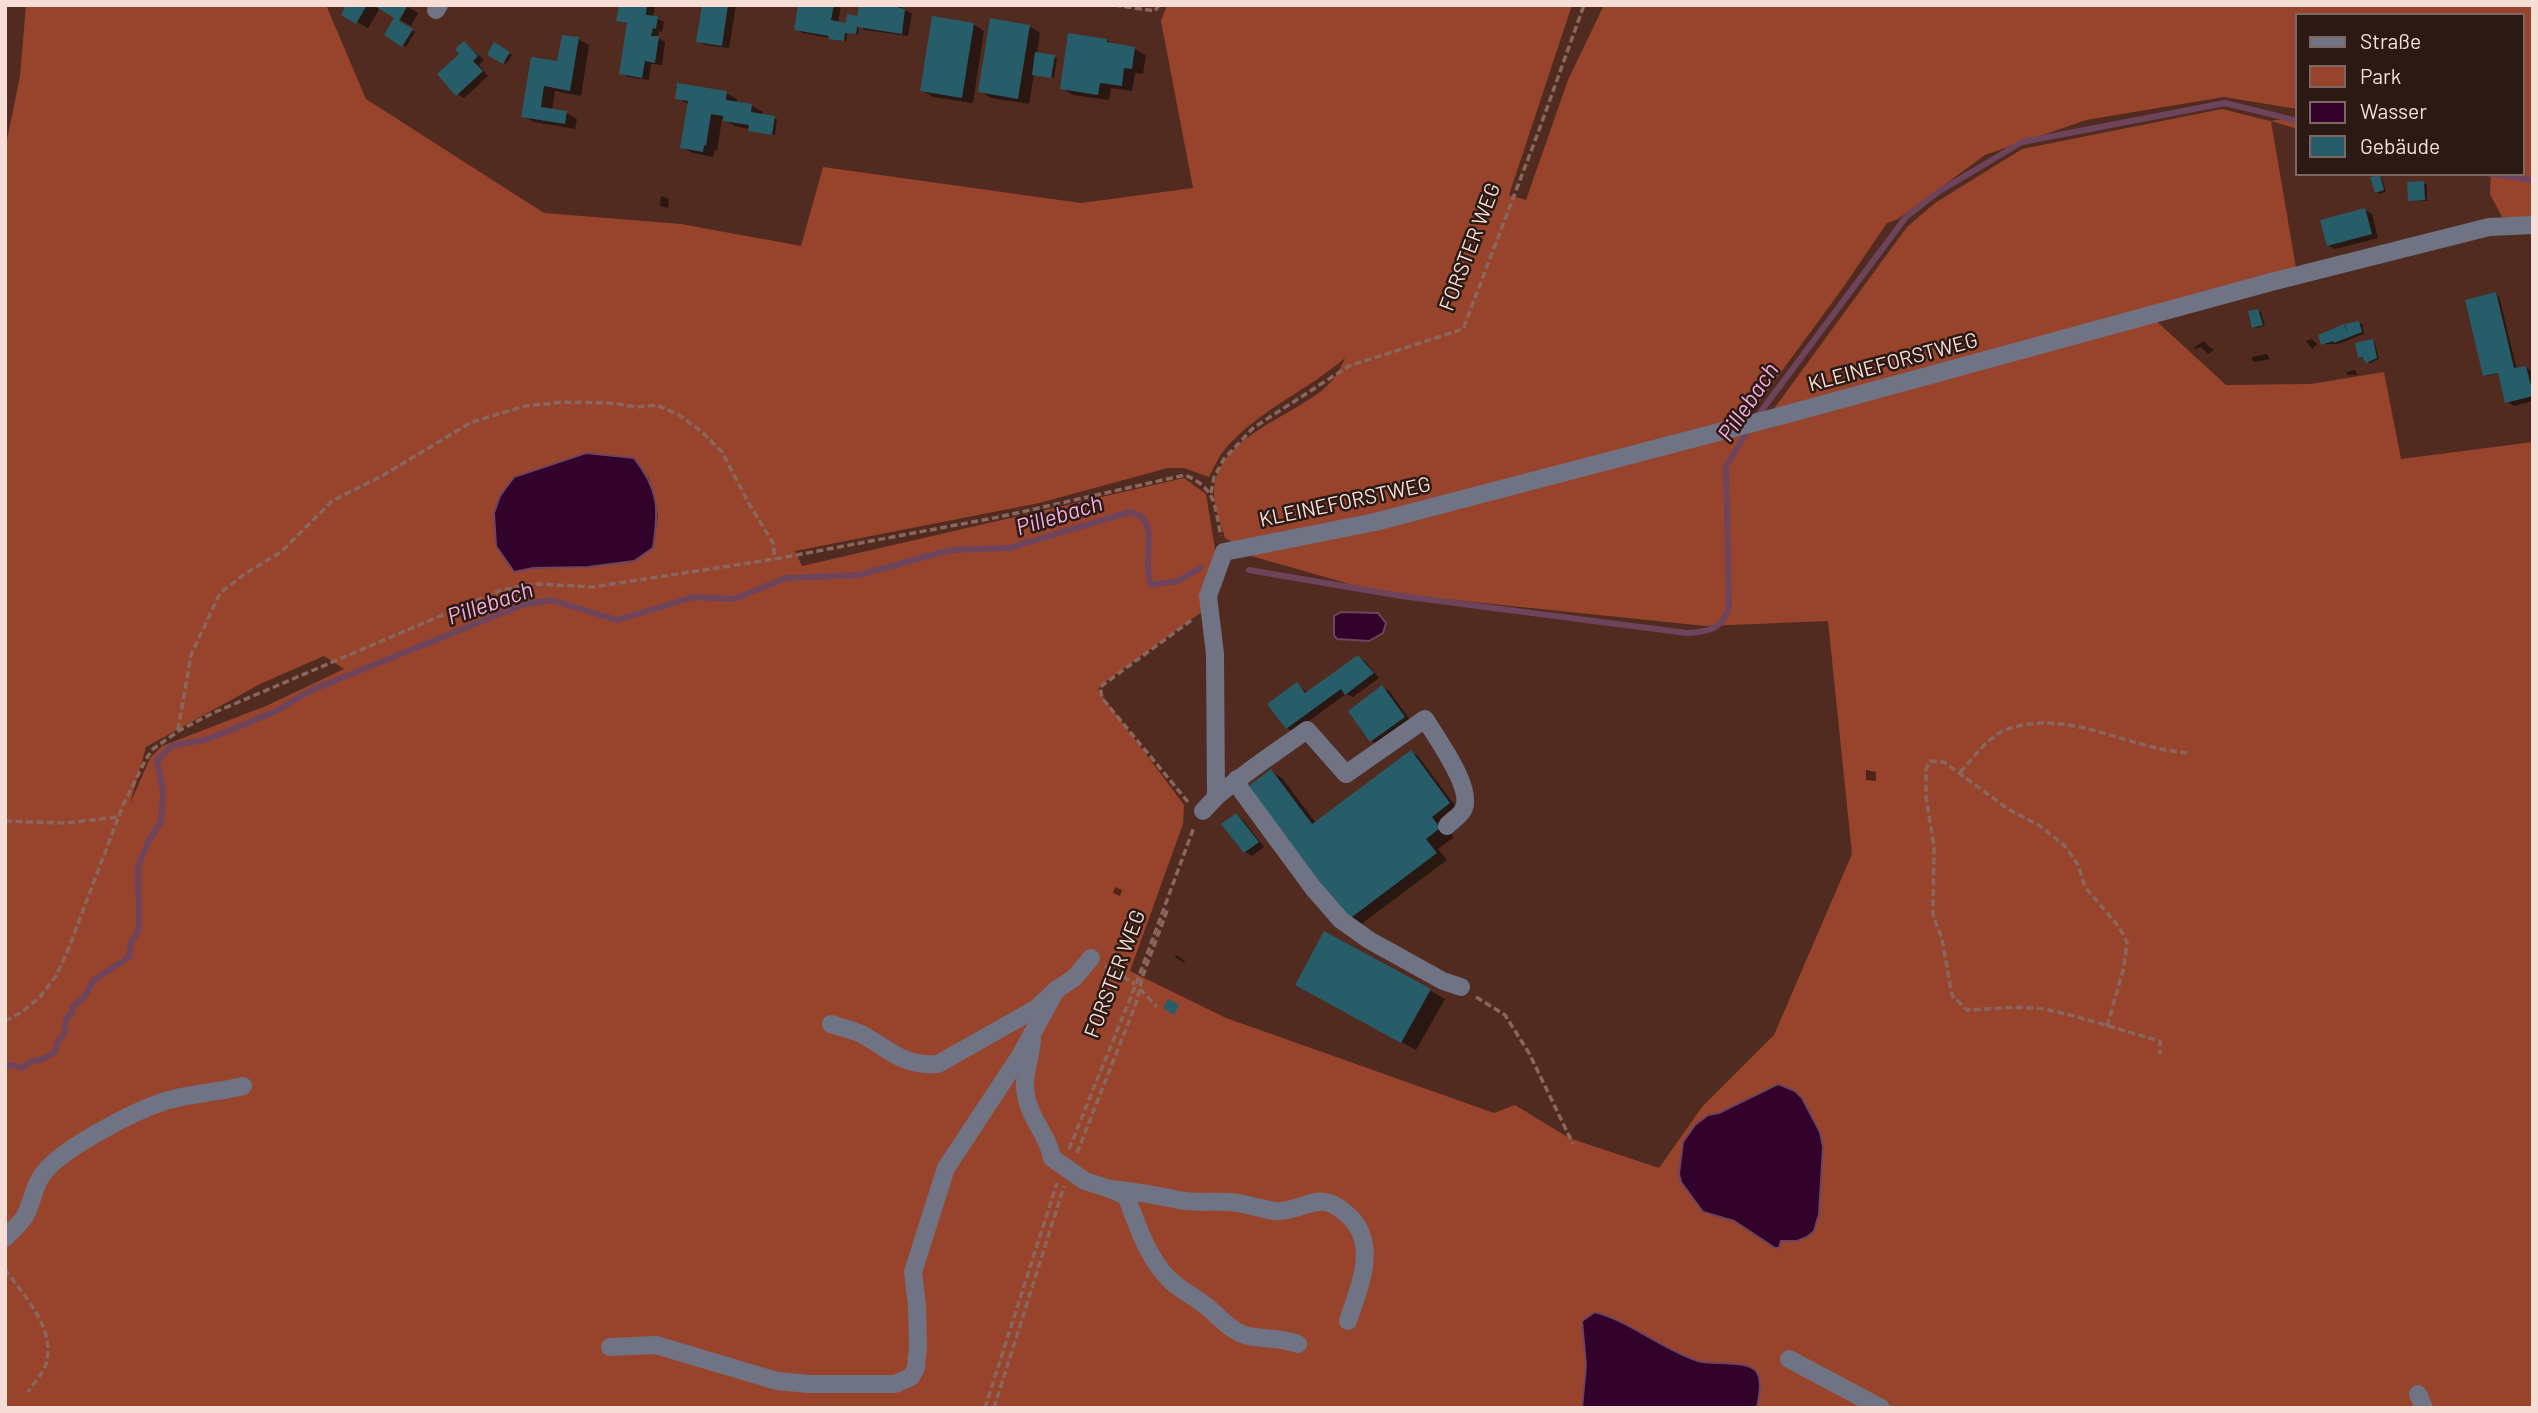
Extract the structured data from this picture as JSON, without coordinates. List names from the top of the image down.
{
  "streets": {
    "lane": ["KLEINEFORSTWEG"],
    "path": ["FORSTER WEG"]
  },
  "water": ["Pillebach"],
  "legend": [
    "Straße",
    "Park",
    "Wasser",
    "Gebäude"
  ]
}
